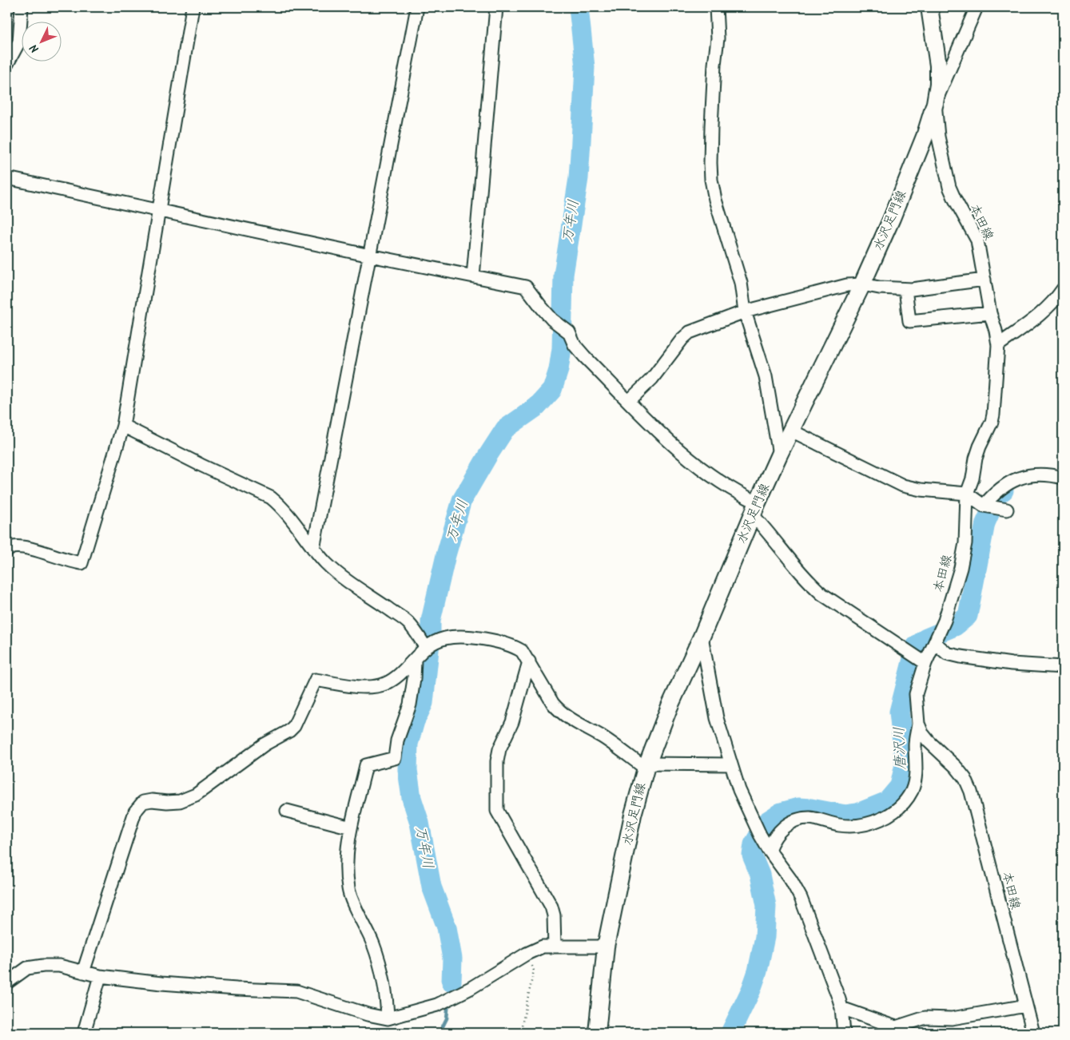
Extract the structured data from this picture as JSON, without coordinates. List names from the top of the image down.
{
  "streets": {
    "main road": ["水沢足門線"],
    "street": ["本田線"]
  },
  "crossings": [
    ["水沢足門線", "本田線"]
  ],
  "water": ["万年川", "唐沢川"],
  "north": "bottom left"
}
